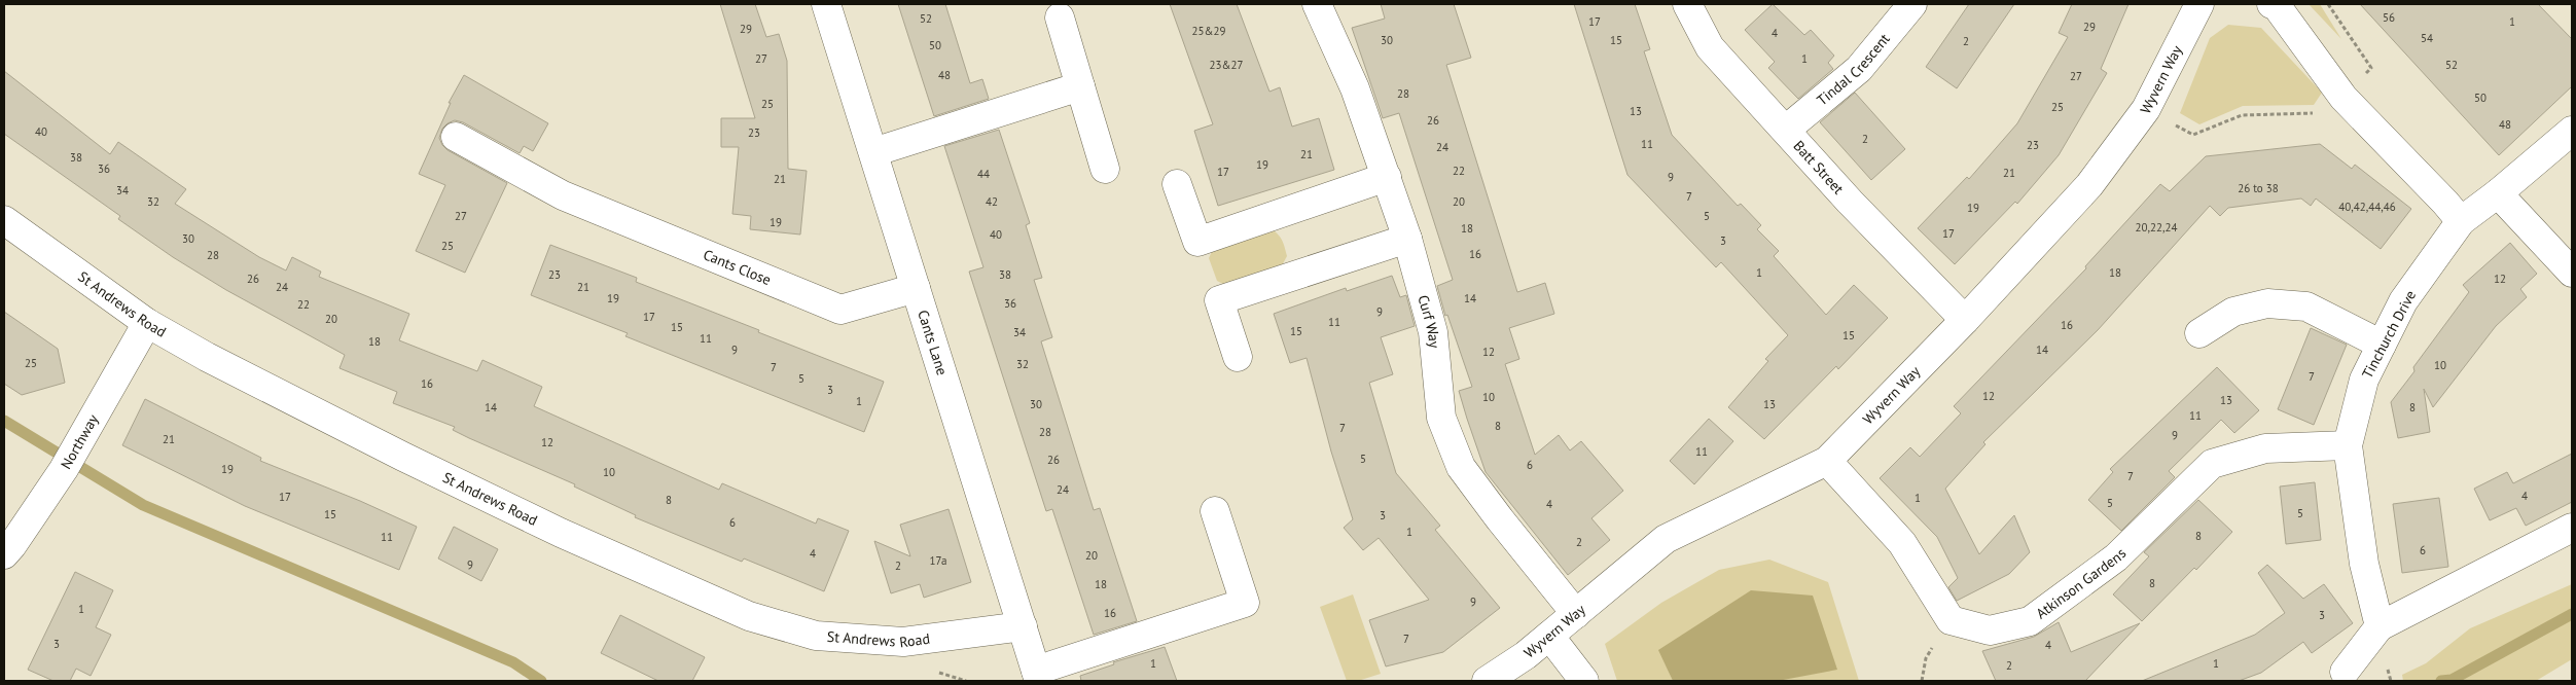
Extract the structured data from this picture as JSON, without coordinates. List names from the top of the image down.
{
  "streets": {
    "street": [
      "Tindal Crescent",
      "Wyvern Way",
      "Batt Street",
      "Cants Close",
      "St Andrews Road",
      "Curf Way",
      "Tinchurch Drive",
      "Cants Lane",
      "Northway",
      "Atkinson Gardens"
    ]
  },
  "crossings": [
    ["Tindal Crescent", "Batt Street"],
    ["Wyvern Way", "Batt Street"],
    ["Wyvern Way", "Curf Way"],
    ["Wyvern Way", "Atkinson Gardens"],
    ["Cants Close", "Cants Lane"],
    ["St Andrews Road", "Cants Lane"],
    ["St Andrews Road", "Northway"],
    ["Tinchurch Drive", "Atkinson Gardens"]
  ],
  "house_numbers": [
    "56",
    "52",
    "17",
    "1",
    "29",
    "29",
    "25&29",
    "4",
    "54",
    "30",
    "15",
    "2",
    "50",
    "27",
    "1",
    "23&27",
    "52",
    "48",
    "27",
    "28",
    "50",
    "25",
    "25",
    "13",
    "26",
    "48",
    "40",
    "23",
    "2",
    "11",
    "23",
    "24",
    "21",
    "38",
    "19",
    "36",
    "22",
    "17",
    "21",
    "44",
    "9",
    "21",
    "26 to 38",
    "34",
    "7",
    "32",
    "42",
    "20",
    "40,42,44,46",
    "19",
    "27",
    "5",
    "19",
    "20,22,24",
    "18",
    "17",
    "40",
    "30",
    "3",
    "25",
    "16",
    "28",
    "1",
    "18",
    "23",
    "38",
    "26",
    "12",
    "24",
    "21",
    "19",
    "14",
    "36",
    "22",
    "9",
    "17",
    "20",
    "11",
    "16",
    "15",
    "15",
    "34",
    "15",
    "11",
    "18",
    "9",
    "14",
    "12",
    "25",
    "32",
    "10",
    "7",
    "7",
    "5",
    "16",
    "3",
    "12",
    "10",
    "13",
    "1",
    "30",
    "13",
    "14",
    "8",
    "11",
    "8",
    "7",
    "28",
    "9",
    "21",
    "12",
    "11",
    "5",
    "26",
    "6",
    "19",
    "10",
    "7",
    "24",
    "4",
    "17",
    "1",
    "8",
    "5",
    "4",
    "5",
    "15",
    "3",
    "6",
    "1",
    "8",
    "11",
    "2",
    "6",
    "4",
    "20",
    "17a",
    "9",
    "2",
    "8",
    "18",
    "9",
    "1",
    "16",
    "3",
    "7",
    "3",
    "4",
    "1",
    "1",
    "2"
  ]
}
